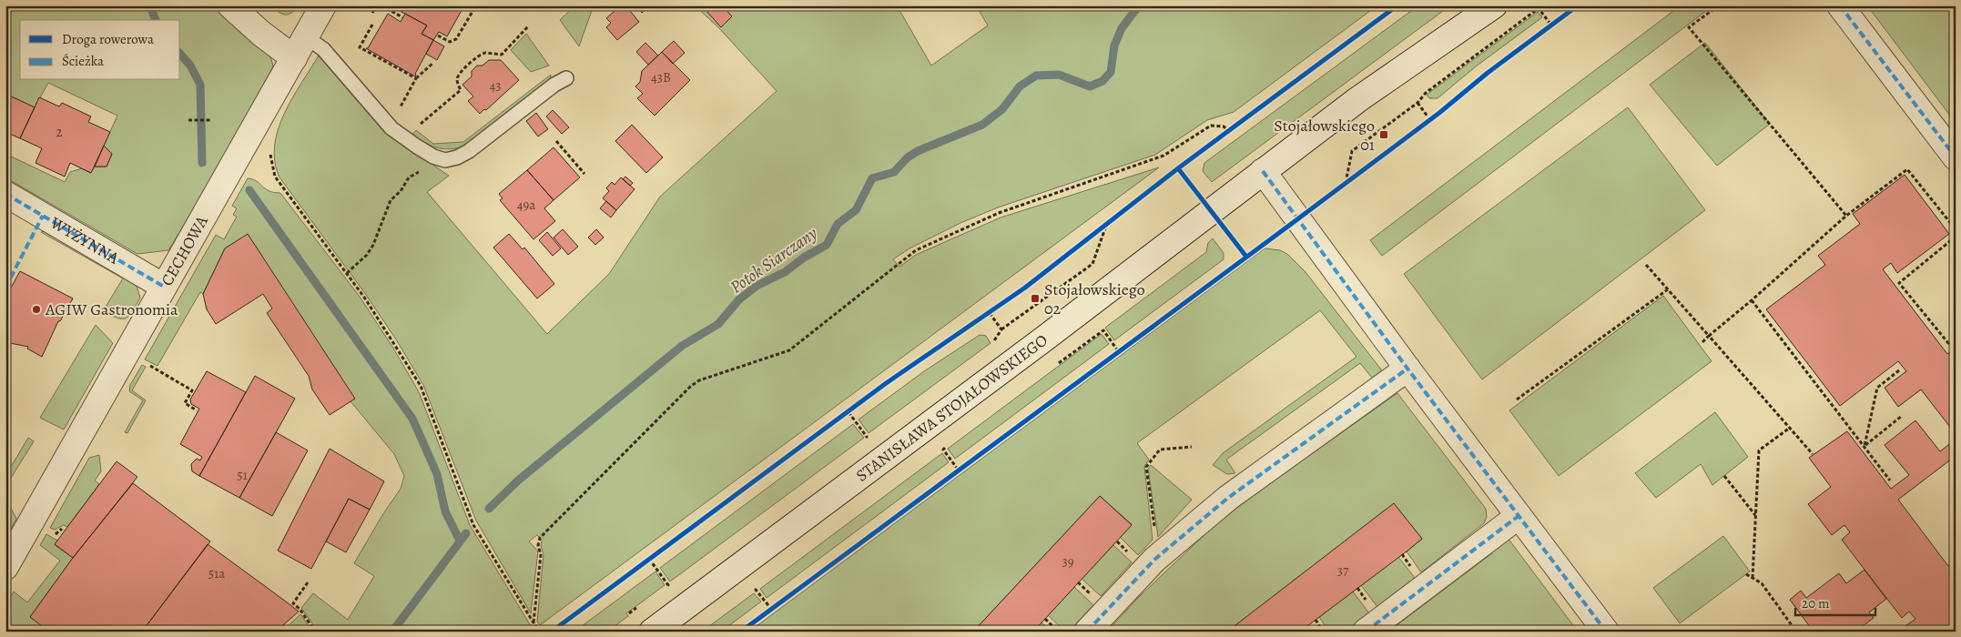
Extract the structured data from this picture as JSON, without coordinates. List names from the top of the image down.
{
  "streets": {
    "street": ["WYŻYNNA", "CECHOWA", "STANISŁAWA STOJAŁOWSKIEGO"]
  },
  "crossings": [
    ["WYŻYNNA", "CECHOWA"]
  ],
  "water": ["Potok Siarczany"],
  "places": {
    "transit": ["Stojałowskiego 01", "Stojałowskiego 02"],
    "other": ["AGIW Gastronomia"]
  },
  "house_numbers": [
    "43B",
    "43",
    "2",
    "49a",
    "51",
    "39",
    "37",
    "51a"
  ],
  "legend": ["Droga rowerowa", "Ścieżka"],
  "scale_bar": "20 m"
}
